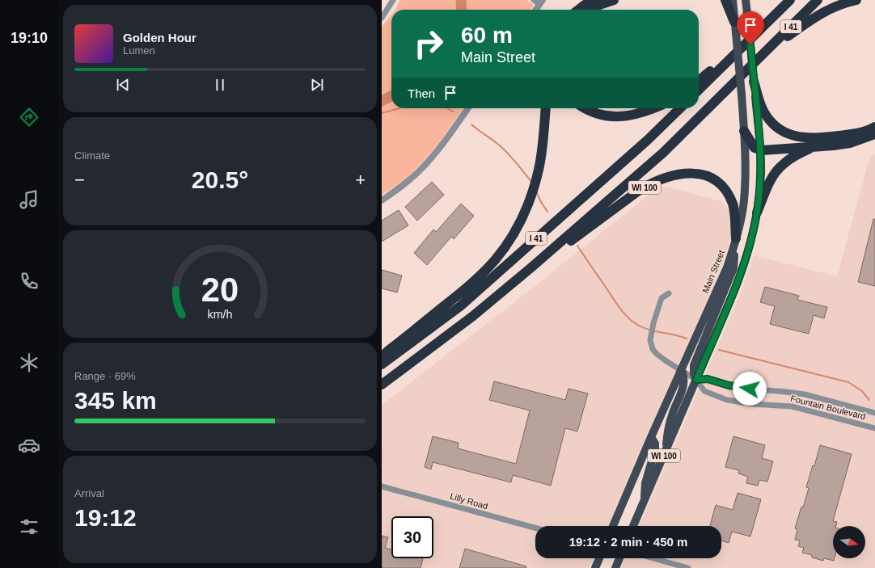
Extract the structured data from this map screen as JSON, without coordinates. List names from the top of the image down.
{
  "streets": {
    "highway": ["I 41", "WI 100"],
    "main road": ["Main Street"],
    "street": ["Fountain Boulevard", "Lilly Road"]
  },
  "crossings": [
    ["I 41", "WI 100"],
    ["WI 100", "Main Street"],
    ["WI 100", "Fountain Boulevard"]
  ],
  "north": "right",
  "page": {
    "tabs": "19:10",
    "turn": ["60 m", "Main Street"],
    "song": ["Golden Hour", "Lumen"],
    "then": "Then",
    "tile": [
      "Climate",
      ["Range · 69%", "345 km"],
      ["Arrival", "19:12"]
    ],
    "heat": ["−", "20.5°", "+"],
    "limit": "30",
    "trip": "19:12 · 2 min · 450 m",
    "gauge": ["20", "km/h"]
  }
}
